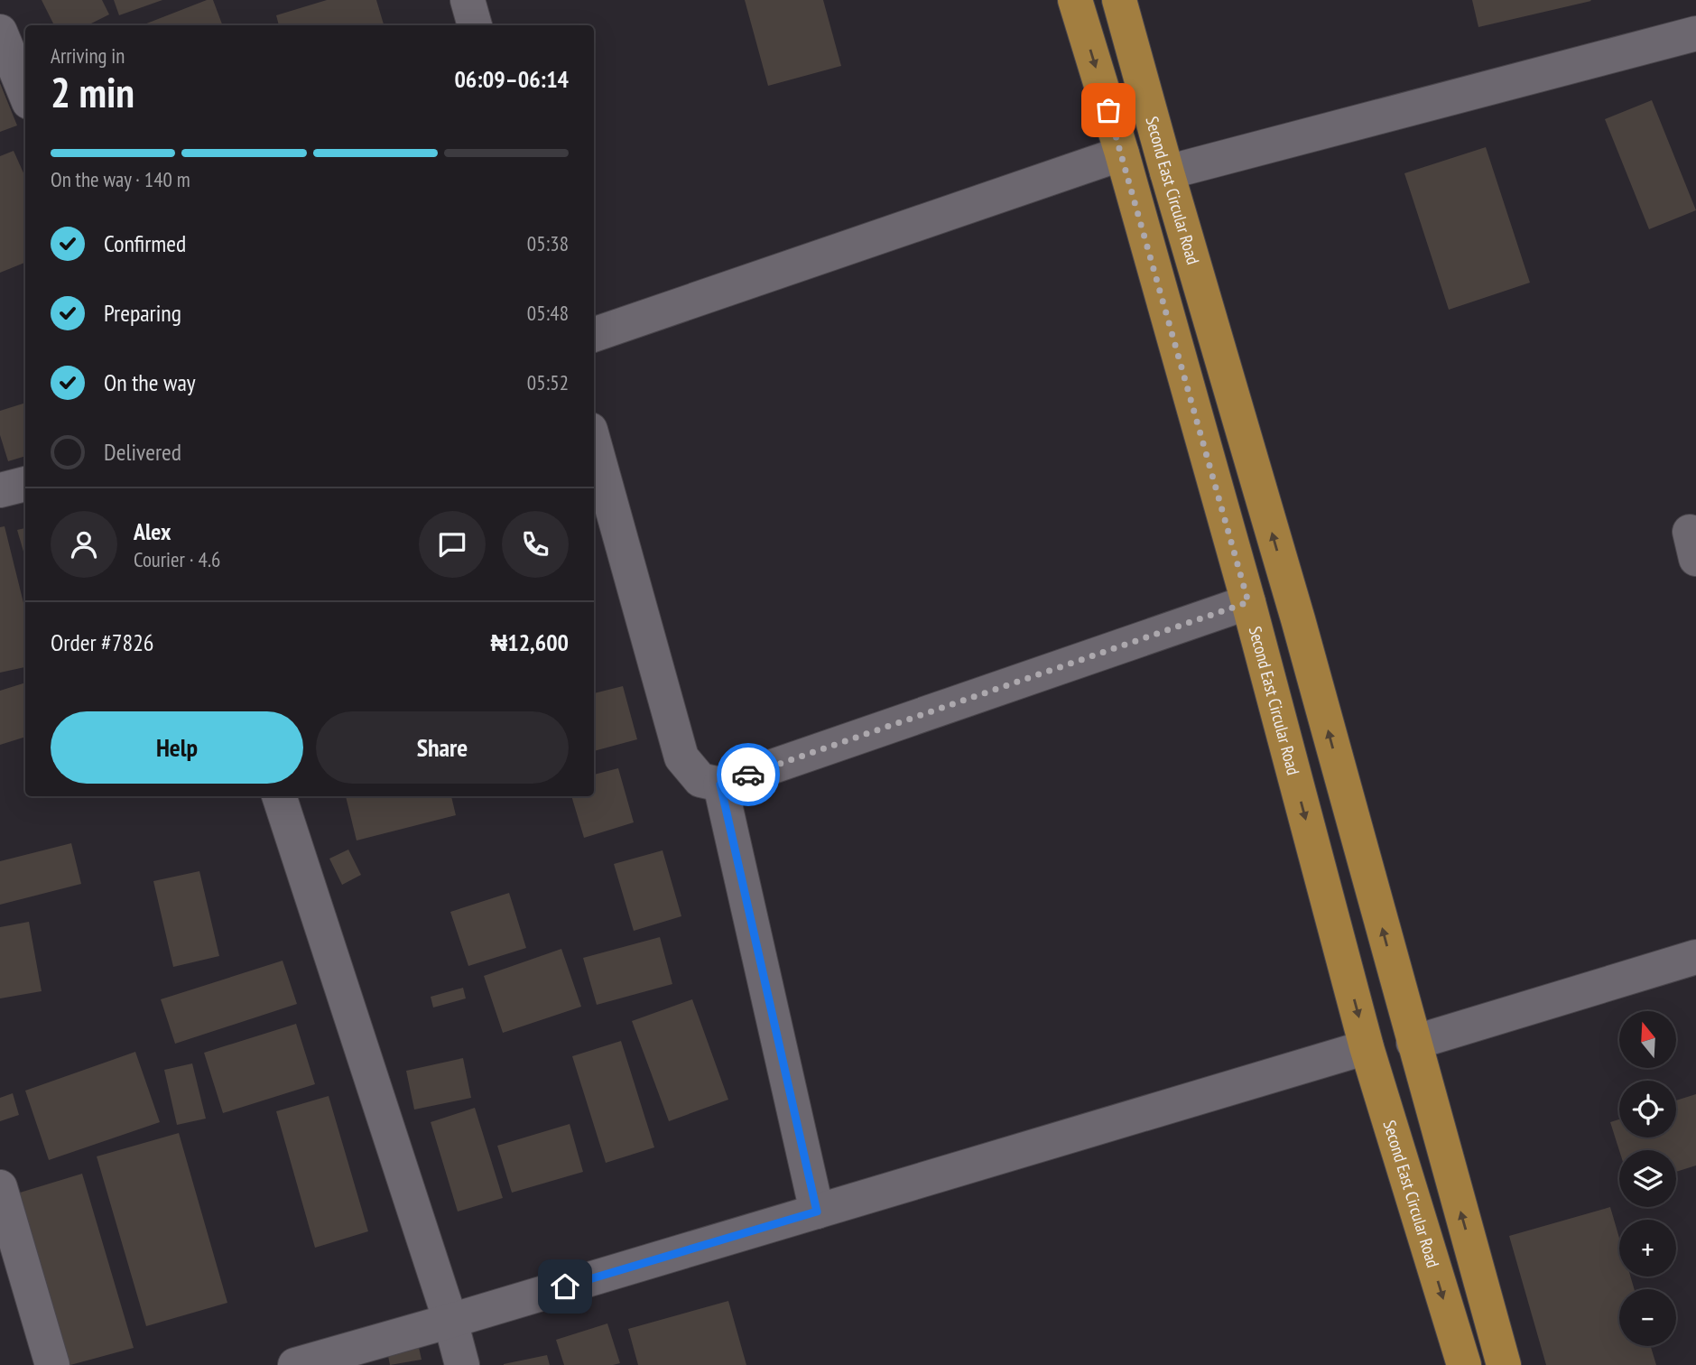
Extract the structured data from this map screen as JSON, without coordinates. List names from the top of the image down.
{
  "streets": {
    "main road": ["Second East Circular Road"]
  },
  "north": "top",
  "page": {
    "heading": ["2 min", "Arriving in", "06:09–06:14"],
    "panel": [
      "Alex",
      "Courier · 4.6",
      "Order #7826",
      "₦12,600"
    ],
    "bar": "On the way · 140 m",
    "list": [
      ["Confirmed", "05:38"],
      ["Preparing", "05:48"],
      ["On the way", "05:52"],
      "Delivered"
    ],
    "buttons": ["Help", "Share"],
    "map_buttons": ["+", "−"]
  }
}
